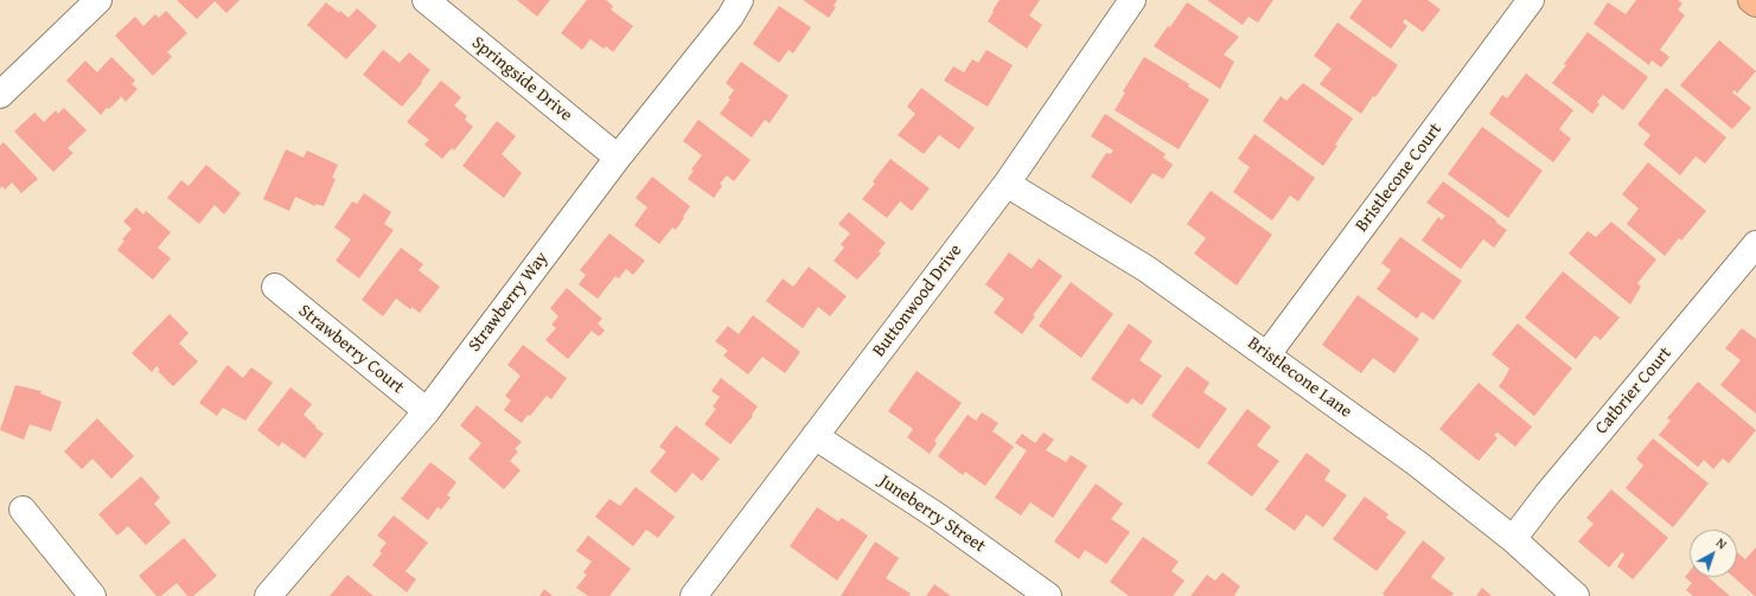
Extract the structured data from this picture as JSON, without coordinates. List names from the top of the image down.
{
  "streets": {
    "street": [
      "Springside Drive",
      "Bristlecone Court",
      "Buttonwood Drive",
      "Strawberry Way",
      "Strawberry Court",
      "Bristlecone Lane",
      "Catbrier Court",
      "Juneberry Street"
    ]
  },
  "crossings": [
    ["Springside Drive", "Strawberry Way"],
    ["Bristlecone Court", "Bristlecone Lane"],
    ["Buttonwood Drive", "Bristlecone Lane"],
    ["Buttonwood Drive", "Juneberry Street"],
    ["Strawberry Way", "Strawberry Court"],
    ["Bristlecone Lane", "Catbrier Court"]
  ],
  "north": "top right"
}
